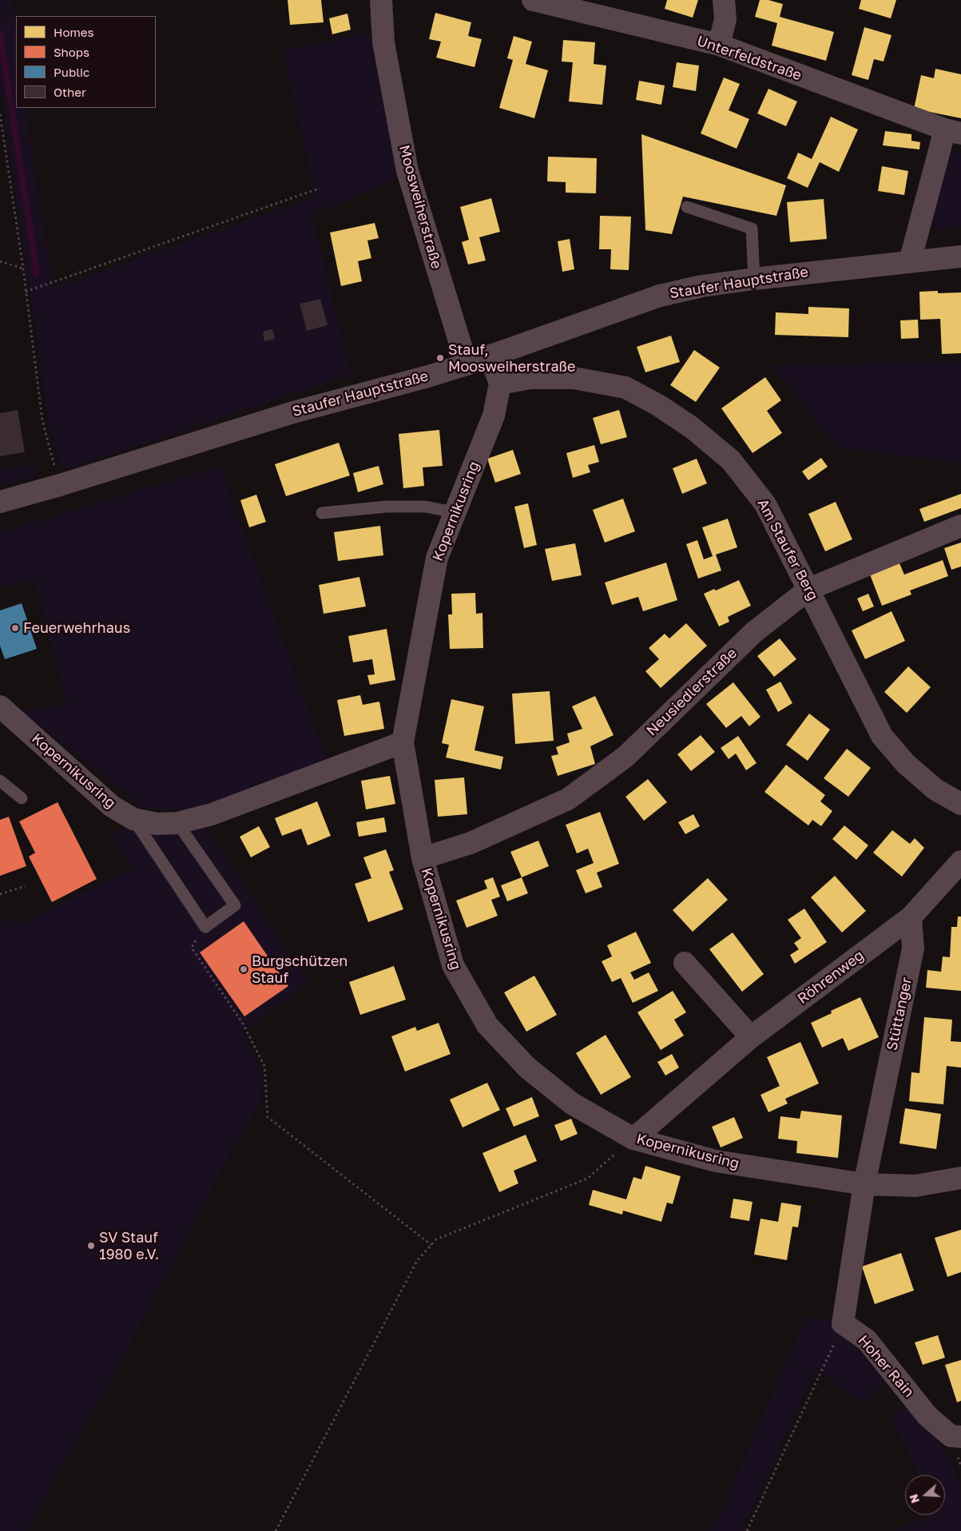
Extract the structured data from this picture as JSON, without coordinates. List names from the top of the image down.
{
  "streets": {
    "street": [
      "Unterfeldstraße",
      "Moosweiherstraße",
      "Staufer Hauptstraße",
      "Kopernikusring",
      "Am Staufer Berg",
      "Neusiedlerstraße",
      "Röhrenweg",
      "Stüttanger",
      "Hoher Rain"
    ]
  },
  "crossings": [
    ["Moosweiherstraße", "Staufer Hauptstraße"],
    ["Kopernikusring", "Am Staufer Berg"],
    ["Kopernikusring", "Neusiedlerstraße"],
    ["Kopernikusring", "Röhrenweg"],
    ["Kopernikusring", "Stüttanger"],
    ["Am Staufer Berg", "Neusiedlerstraße"],
    ["Röhrenweg", "Stüttanger"]
  ],
  "places": [
    "Stauf, Moosweiherstraße",
    "Feuerwehrhaus",
    "Burgschützen Stauf",
    "SV Stauf 1980 e.V."
  ],
  "legend": [
    "Homes",
    "Shops",
    "Public",
    "Other"
  ],
  "north": "left"
}
